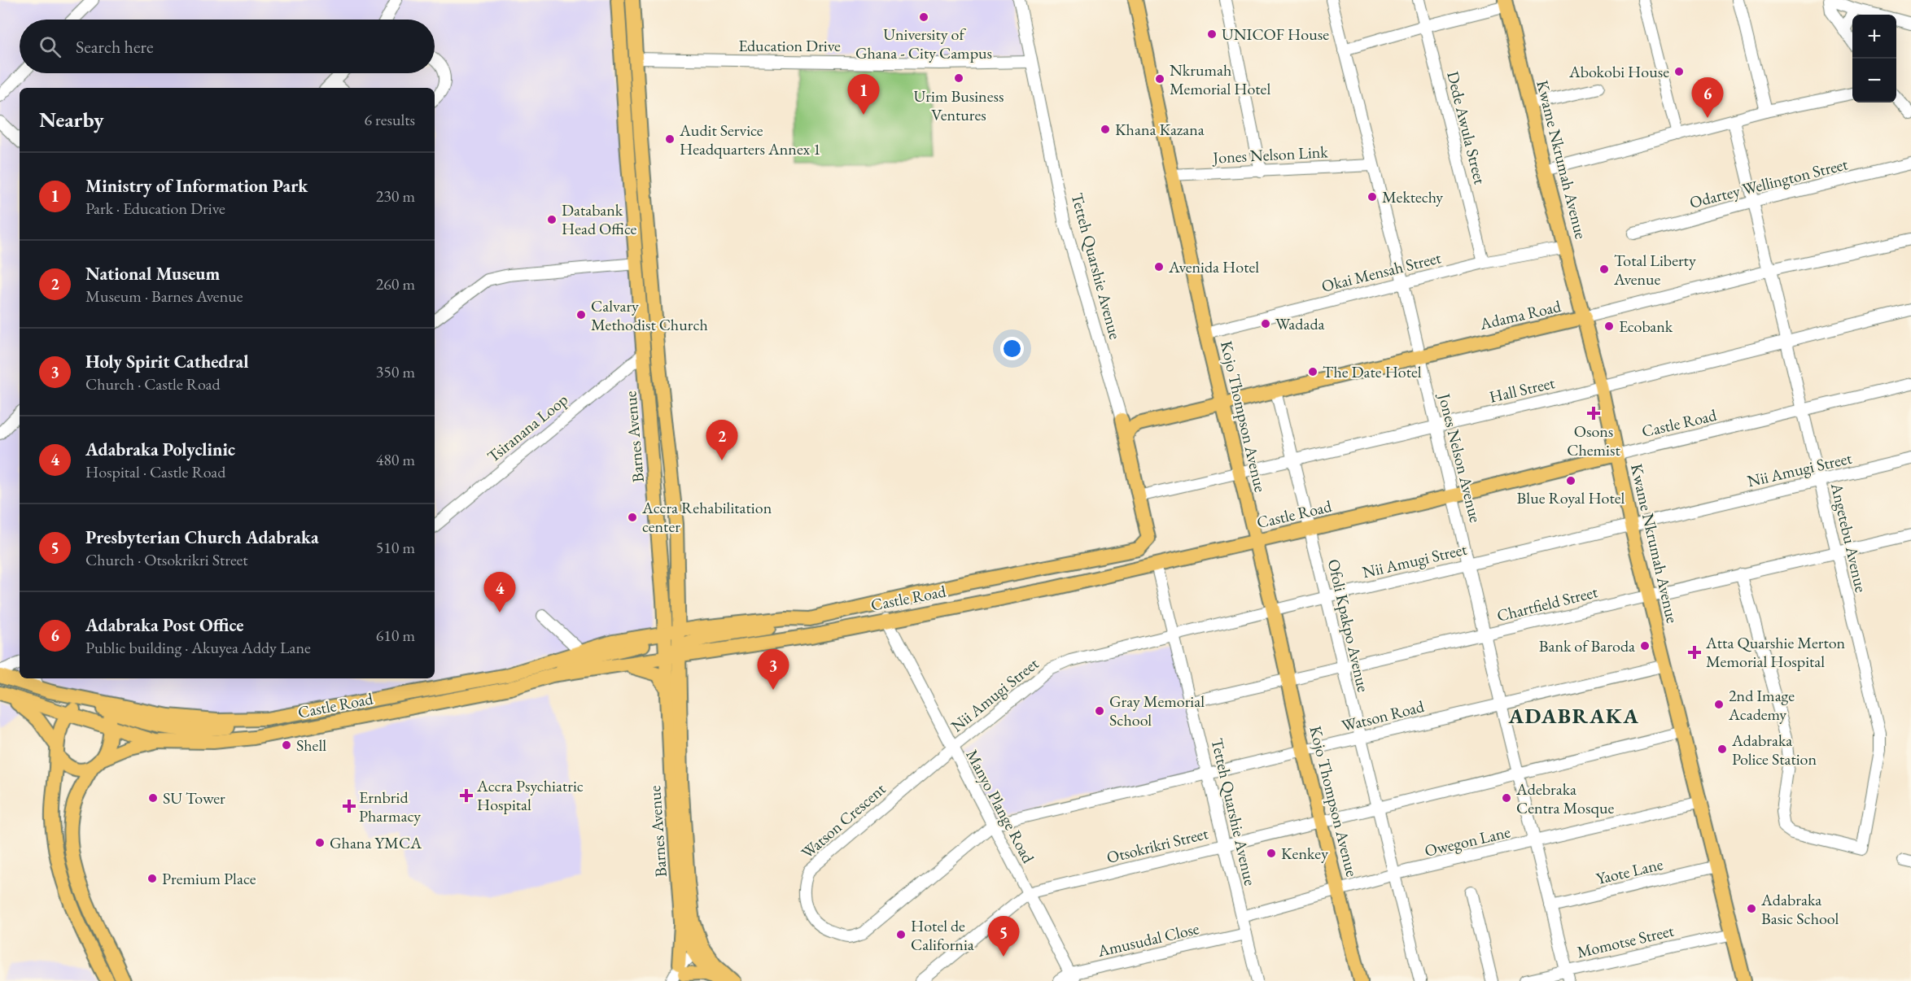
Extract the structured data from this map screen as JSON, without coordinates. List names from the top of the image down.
{
  "streets": {
    "main road": [
      "Kwame Nkrumah Avenue",
      "Tetteh Quarshie Avenue",
      "Adama Road",
      "Kojo Thompson Avenue",
      "Castle Road",
      "Barnes Avenue"
    ],
    "street": [
      "Education Drive",
      "Dede Awula Street",
      "Jones Nelson Link",
      "Odartey Wellington Street",
      "Okai Mensah Street",
      "Hall Street",
      "Tsiranana Loop",
      "Jones Nelson Avenue",
      "Nii Amugi Street",
      "Angetebu Avenue",
      "Chartfield Street",
      "Ofoli Kpakpo Avenue",
      "Watson Road",
      "Manyo Plange Road",
      "Watson Crescent",
      "Owegon Lane",
      "Otsokrikri Street",
      "Yaote Lane",
      "Amusudal Close",
      "Momotse Street"
    ]
  },
  "crossings": [
    ["Education Drive", "Tetteh Quarshie Avenue"],
    ["Education Drive", "Barnes Avenue"],
    ["Dede Awula Street", "Okai Mensah Street"],
    ["Jones Nelson Link", "Kojo Thompson Avenue"],
    ["Jones Nelson Link", "Jones Nelson Avenue"],
    ["Kwame Nkrumah Avenue", "Okai Mensah Street"],
    ["Kwame Nkrumah Avenue", "Adama Road"],
    ["Kwame Nkrumah Avenue", "Hall Street"],
    ["Kwame Nkrumah Avenue", "Castle Road"],
    ["Kwame Nkrumah Avenue", "Nii Amugi Street"],
    ["Kwame Nkrumah Avenue", "Chartfield Street"],
    ["Kwame Nkrumah Avenue", "Watson Road"],
    ["Kwame Nkrumah Avenue", "Owegon Lane"],
    ["Kwame Nkrumah Avenue", "Otsokrikri Street"],
    ["Kwame Nkrumah Avenue", "Yaote Lane"],
    ["Kwame Nkrumah Avenue", "Momotse Street"],
    ["Odartey Wellington Street", "Angetebu Avenue"],
    ["Tetteh Quarshie Avenue", "Adama Road"],
    ["Tetteh Quarshie Avenue", "Hall Street"],
    ["Tetteh Quarshie Avenue", "Castle Road"],
    ["Tetteh Quarshie Avenue", "Nii Amugi Street"],
    ["Tetteh Quarshie Avenue", "Chartfield Street"],
    ["Tetteh Quarshie Avenue", "Watson Road"],
    ["Tetteh Quarshie Avenue", "Owegon Lane"],
    ["Tetteh Quarshie Avenue", "Otsokrikri Street"],
    ["Tetteh Quarshie Avenue", "Amusudal Close"],
    ["Okai Mensah Street", "Kojo Thompson Avenue"],
    ["Okai Mensah Street", "Jones Nelson Avenue"],
    ["Adama Road", "Kojo Thompson Avenue"],
    ["Adama Road", "Jones Nelson Avenue"],
    ["Adama Road", "Angetebu Avenue"],
    ["Adama Road", "Ofoli Kpakpo Avenue"],
    ["Hall Street", "Kojo Thompson Avenue"],
    ["Hall Street", "Jones Nelson Avenue"],
    ["Hall Street", "Angetebu Avenue"],
    ["Hall Street", "Ofoli Kpakpo Avenue"],
    ["Kojo Thompson Avenue", "Castle Road"],
    ["Kojo Thompson Avenue", "Nii Amugi Street"],
    ["Kojo Thompson Avenue", "Chartfield Street"],
    ["Kojo Thompson Avenue", "Watson Road"],
    ["Kojo Thompson Avenue", "Owegon Lane"],
    ["Kojo Thompson Avenue", "Otsokrikri Street"],
    ["Castle Road", "Barnes Avenue"],
    ["Castle Road", "Jones Nelson Avenue"],
    ["Castle Road", "Angetebu Avenue"],
    ["Castle Road", "Ofoli Kpakpo Avenue"],
    ["Castle Road", "Manyo Plange Road"],
    ["Tsiranana Loop", "Barnes Avenue"],
    ["Jones Nelson Avenue", "Nii Amugi Street"],
    ["Jones Nelson Avenue", "Chartfield Street"],
    ["Jones Nelson Avenue", "Watson Road"],
    ["Jones Nelson Avenue", "Owegon Lane"],
    ["Jones Nelson Avenue", "Otsokrikri Street"],
    ["Jones Nelson Avenue", "Yaote Lane"],
    ["Jones Nelson Avenue", "Momotse Street"],
    ["Nii Amugi Street", "Angetebu Avenue"],
    ["Nii Amugi Street", "Ofoli Kpakpo Avenue"],
    ["Nii Amugi Street", "Manyo Plange Road"],
    ["Nii Amugi Street", "Watson Crescent"],
    ["Angetebu Avenue", "Chartfield Street"],
    ["Chartfield Street", "Ofoli Kpakpo Avenue"],
    ["Ofoli Kpakpo Avenue", "Watson Road"],
    ["Ofoli Kpakpo Avenue", "Owegon Lane"],
    ["Ofoli Kpakpo Avenue", "Otsokrikri Street"],
    ["Watson Road", "Manyo Plange Road"],
    ["Watson Road", "Watson Crescent"],
    ["Manyo Plange Road", "Watson Crescent"],
    ["Manyo Plange Road", "Otsokrikri Street"],
    ["Manyo Plange Road", "Amusudal Close"]
  ],
  "districts": ["ADABRAKA"],
  "places": {
    "other": [
      "University of Ghana - City Campus",
      "UNICOF House",
      "Abokobi House",
      "Urim Business Ventures",
      "Nkrumah Memorial Hotel",
      "Khana Kazana",
      "Audit Service Headquarters Annex 1",
      "Mektechy",
      "Databank Head Office",
      "Avenida Hotel",
      "Total Liberty Avenue",
      "Calvary Methodist Church",
      "Wadada",
      "Ecobank",
      "The Date Hotel",
      "Blue Royal Hotel",
      "Accra Rehabilitation center",
      "Bank of Baroda",
      "2nd Image Academy",
      "Gray Memorial School",
      "Shell",
      "Adabraka Police Station",
      "SU Tower",
      "Adebraka Centra Mosque",
      "Ghana YMCA",
      "Kenkey",
      "Premium Place",
      "Adabraka Basic School",
      "Hotel de California"
    ],
    "health": [
      "Osons Chemist",
      "Atta Quarshie Merton Memorial Hospital",
      "Accra Psychiatric Hospital",
      "Ernbrid Pharmacy"
    ]
  },
  "page": {
    "map_buttons": ["+", "−"],
    "search": "Search here",
    "pins": [
      "1",
      "6",
      "2",
      "4",
      "3",
      "5"
    ],
    "heading": ["Nearby", "6 results"],
    "list": [
      {
        "mark": "1",
        "name": "Ministry of Information Park",
        "note": "Park · Education Drive",
        "value": "230 m"
      },
      {
        "mark": "2",
        "name": "National Museum",
        "note": "Museum · Barnes Avenue",
        "value": "260 m"
      },
      {
        "mark": "3",
        "name": "Holy Spirit Cathedral",
        "note": "Church · Castle Road",
        "value": "350 m"
      },
      {
        "mark": "4",
        "name": "Adabraka Polyclinic",
        "note": "Hospital · Castle Road",
        "value": "480 m"
      },
      {
        "mark": "5",
        "name": "Presbyterian Church Adabraka",
        "note": "Church · Otsokrikri Street",
        "value": "510 m"
      },
      {
        "mark": "6",
        "name": "Adabraka Post Office",
        "note": "Public building · Akuyea Addy Lane",
        "value": "610 m"
      }
    ]
  }
}
